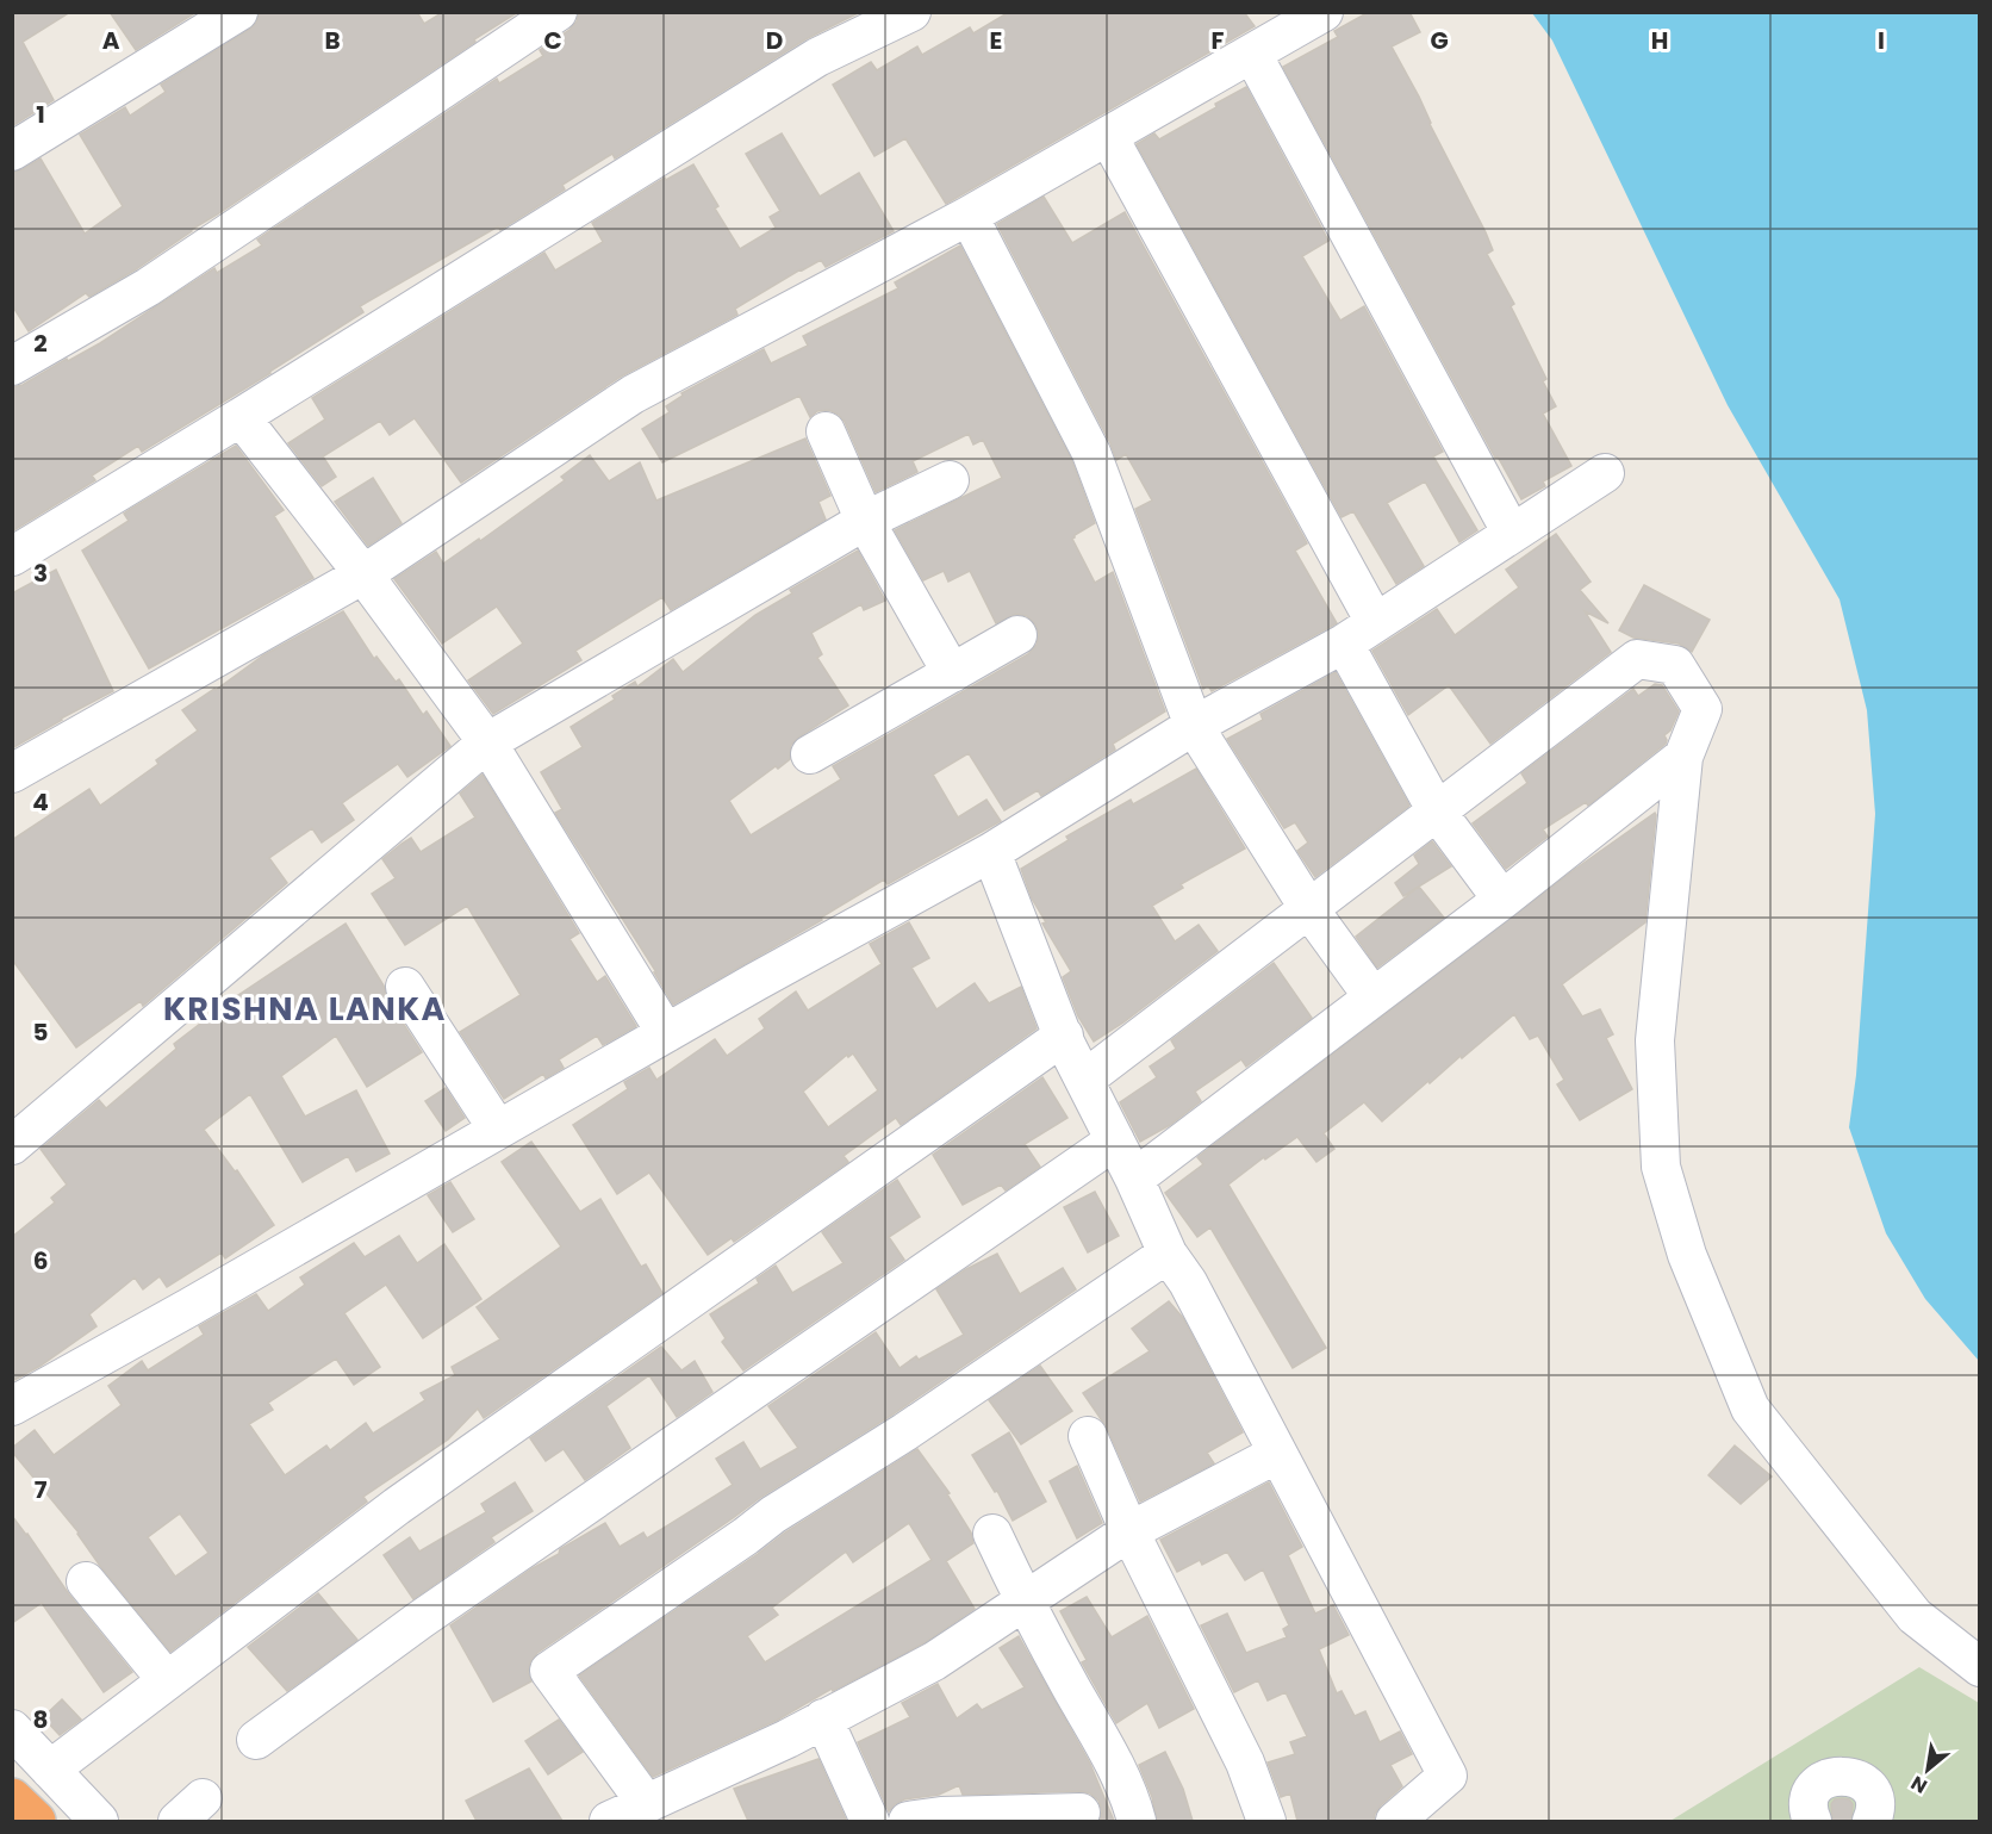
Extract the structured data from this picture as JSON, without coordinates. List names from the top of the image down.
{
  "districts": ["KRISHNA LANKA"],
  "north": "bottom left",
  "grid": {
    "columns": [
      "A",
      "B",
      "C",
      "D",
      "E",
      "F",
      "G",
      "H",
      "I"
    ],
    "rows": [
      "1",
      "2",
      "3",
      "4",
      "5",
      "6",
      "7",
      "8"
    ]
  }
}
